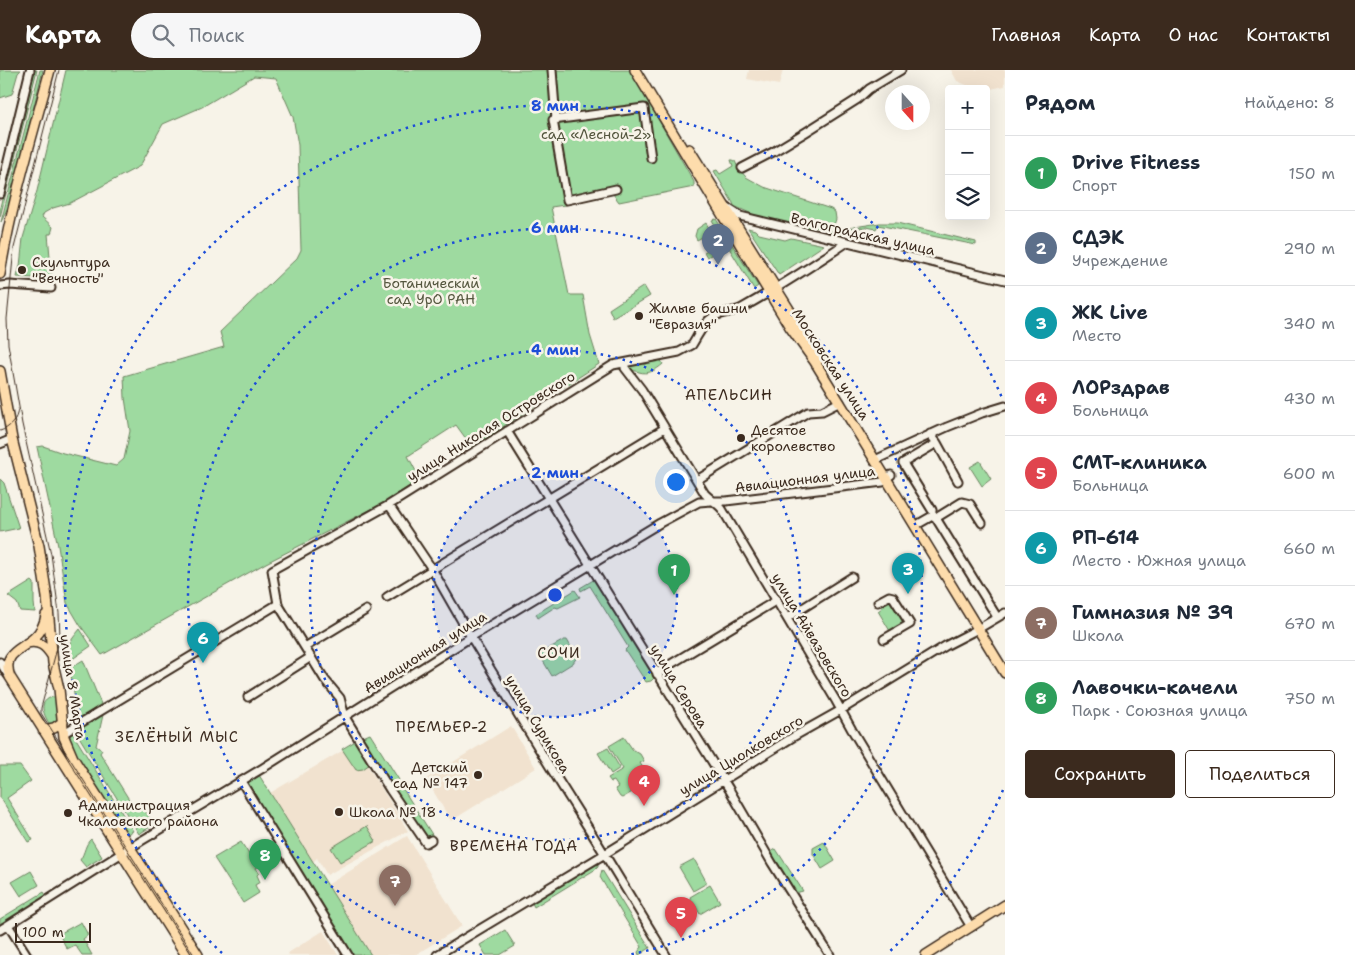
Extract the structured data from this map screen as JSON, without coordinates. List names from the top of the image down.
{
  "streets": {
    "main road": ["Московская улица", "улица 8 Марта"],
    "street": [
      "Волгоградская улица",
      "улица Николая Островского",
      "Авиационная улица",
      "улица Айвазовского",
      "улица Серова",
      "улица Сурикова",
      "улица Циолковского"
    ]
  },
  "crossings": [
    ["Волгоградская улица", "Московская улица"],
    ["Волгоградская улица", "улица Николая Островского"],
    ["Московская улица", "улица Николая Островского"],
    ["Московская улица", "Авиационная улица"],
    ["Московская улица", "улица Циолковского"],
    ["улица Николая Островского", "улица Айвазовского"],
    ["улица Николая Островского", "улица Серова"],
    ["улица Николая Островского", "улица Сурикова"],
    ["Авиационная улица", "улица Айвазовского"],
    ["Авиационная улица", "улица Серова"],
    ["Авиационная улица", "улица 8 Марта"],
    ["Авиационная улица", "улица Сурикова"],
    ["улица Айвазовского", "улица Циолковского"],
    ["улица Серова", "улица Циолковского"],
    ["улица Сурикова", "улица Циолковского"]
  ],
  "districts": [
    "АПЕЛЬСИН",
    "СОЧИ",
    "ПРЕМЬЕР-2",
    "ЗЕЛЁНЫЙ МЫС",
    "ВРЕМЕНА ГОДА"
  ],
  "parks": ["сад «Лесной-2»", "Ботанический сад УрО РАН"],
  "places": [
    "Скульптура \"Вечность\"",
    "Жилые башни \"Евразия\"",
    "Десятое королевство",
    "Детский сад № 147",
    "Школа № 18",
    "Администрация Чкаловского района"
  ],
  "scale_bar": "100 m",
  "north": "bottom",
  "page": {
    "header": "Карта",
    "search": "Поиск",
    "nav": [
      "Главная",
      "Карта",
      "О нас",
      "Контакты"
    ],
    "heading": ["Рядом", "Найдено: 8"],
    "map_buttons": ["+", "−"],
    "list": [
      {
        "mark": "1",
        "name": "Drive Fitness",
        "note": "Спорт",
        "value": "150 m"
      },
      {
        "mark": "2",
        "name": "СДЭК",
        "note": "Учреждение",
        "value": "290 m"
      },
      {
        "mark": "3",
        "name": "ЖК Live",
        "note": "Место",
        "value": "340 m"
      },
      {
        "mark": "4",
        "name": "ЛОРздрав",
        "note": "Больница",
        "value": "430 m"
      },
      {
        "mark": "5",
        "name": "СМТ-клиника",
        "note": "Больница",
        "value": "600 m"
      },
      {
        "mark": "6",
        "name": "РП-614",
        "note": "Место · Южная улица",
        "value": "660 m"
      },
      {
        "mark": "7",
        "name": "Гимназия № 39",
        "note": "Школа",
        "value": "670 m"
      },
      {
        "mark": "8",
        "name": "Лавочки-качели",
        "note": "Парк · Союзная улица",
        "value": "750 m"
      }
    ],
    "pins": [
      "2",
      "3",
      "1",
      "6",
      "4",
      "8",
      "7",
      "5"
    ],
    "buttons": ["Сохранить", "Поделиться"],
    "scale": "100 m"
  },
  "rings": [
    "8 мин",
    "6 мин",
    "4 мин",
    "2 мин"
  ]
}
